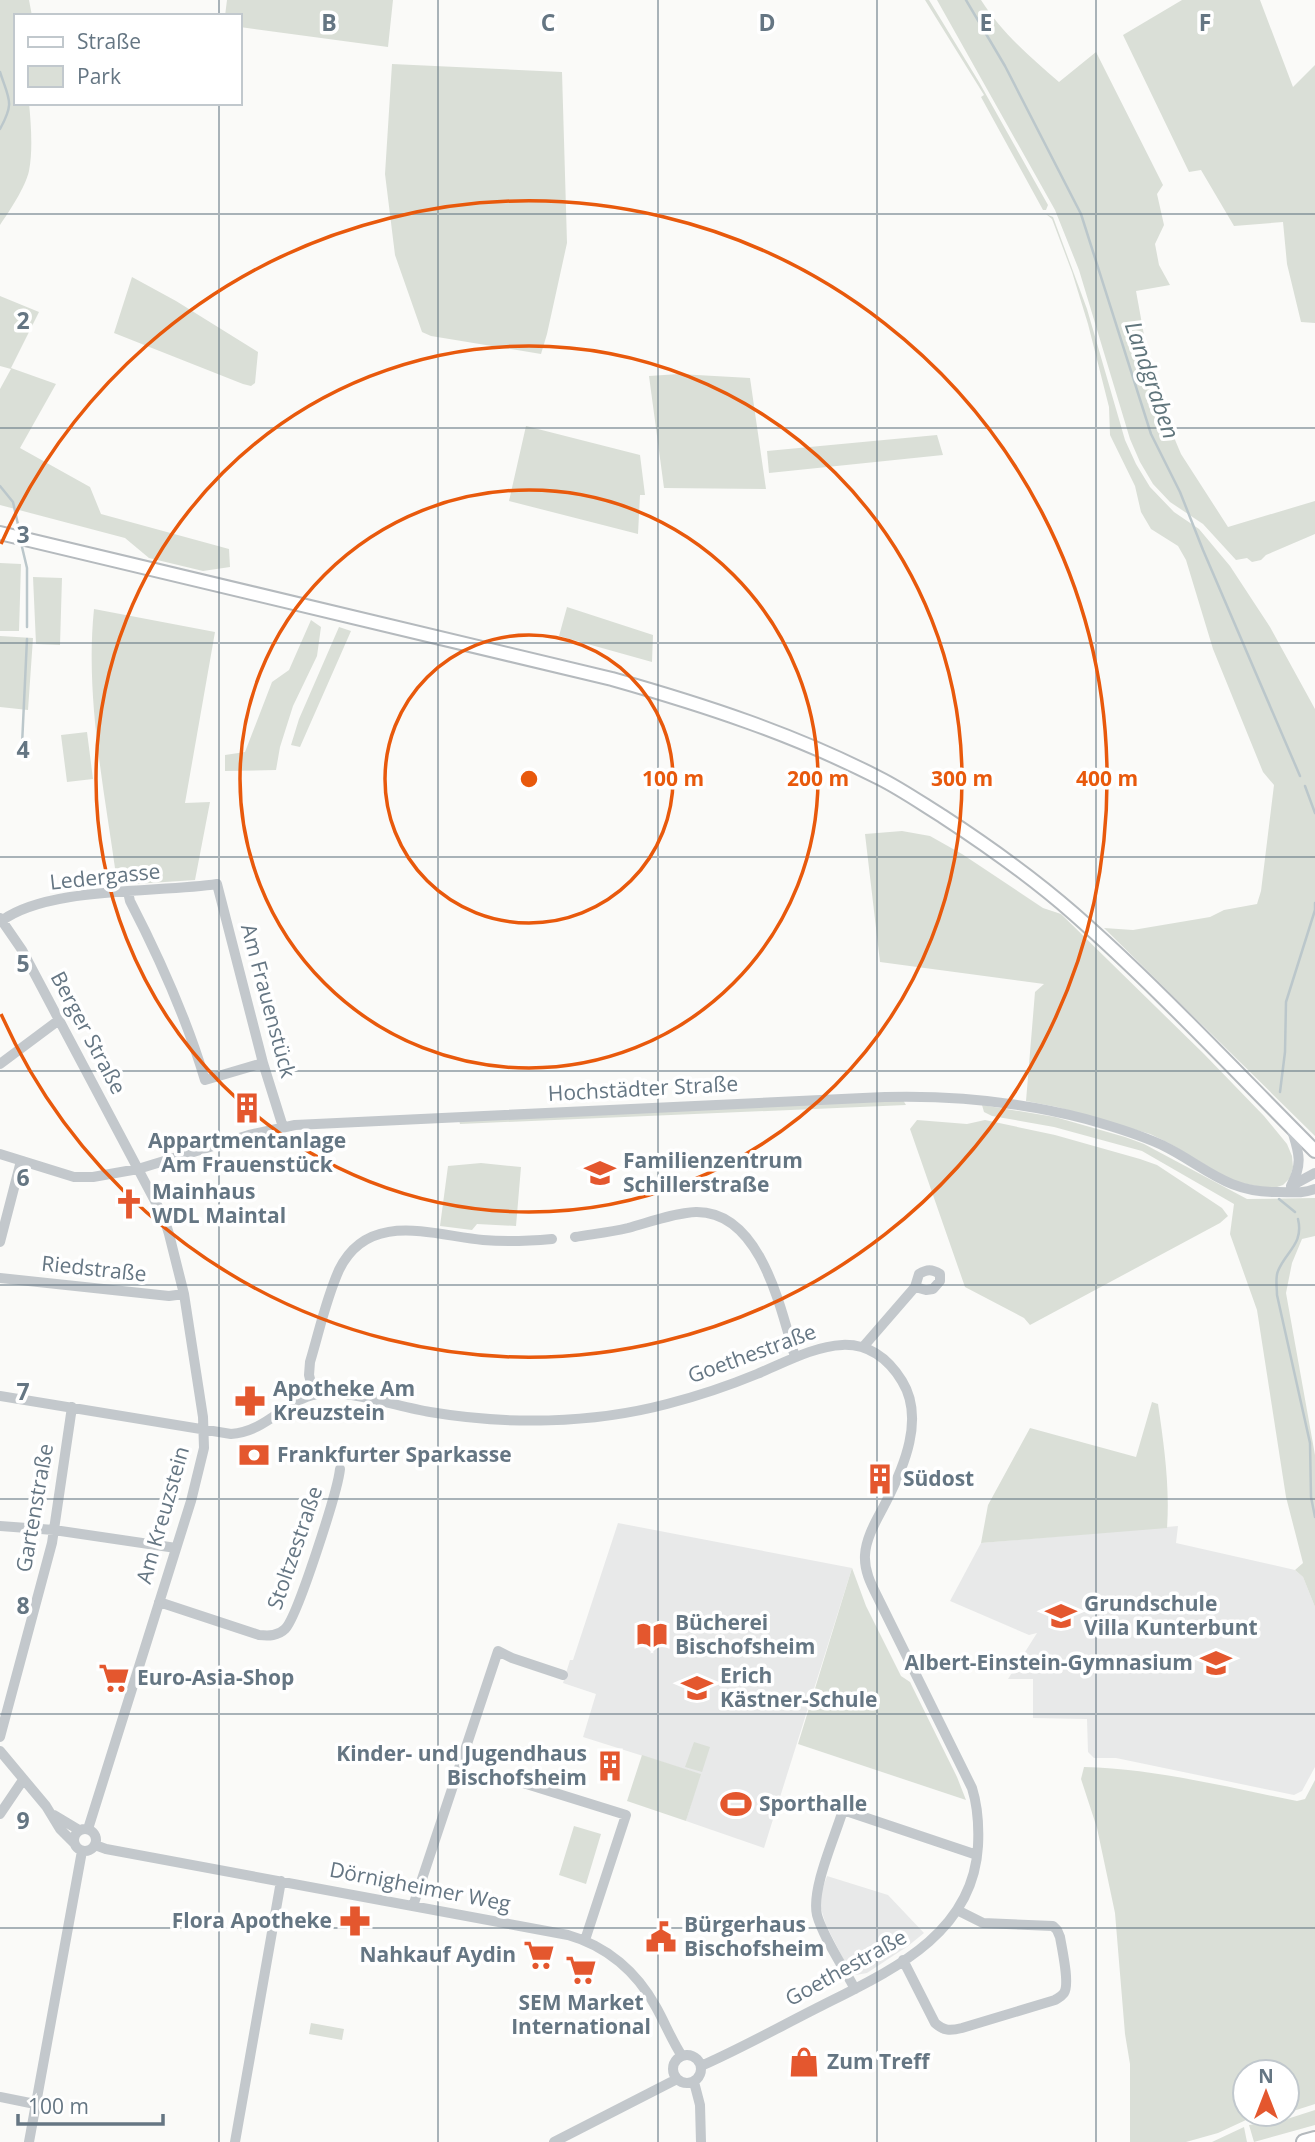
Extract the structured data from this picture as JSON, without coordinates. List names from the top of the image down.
{
  "streets": {
    "street": [
      "Ledergasse",
      "Am Frauenstück",
      "Berger Straße",
      "Hochstädter Straße",
      "Riedstraße",
      "Goethestraße",
      "Gartenstraße",
      "Am Kreuzstein",
      "Stoltzestraße",
      "Dörnigheimer Weg"
    ]
  },
  "crossings": [
    ["Ledergasse", "Am Frauenstück"],
    ["Ledergasse", "Berger Straße"],
    ["Am Frauenstück", "Hochstädter Straße"],
    ["Berger Straße", "Hochstädter Straße"],
    ["Berger Straße", "Am Kreuzstein"],
    ["Hochstädter Straße", "Am Kreuzstein"],
    ["Riedstraße", "Am Kreuzstein"],
    ["Goethestraße", "Gartenstraße"],
    ["Goethestraße", "Am Kreuzstein"],
    ["Goethestraße", "Dörnigheimer Weg"],
    ["Am Kreuzstein", "Stoltzestraße"],
    ["Am Kreuzstein", "Dörnigheimer Weg"]
  ],
  "water": ["Landgraben"],
  "places": {
    "building": ["Appartmentanlage Am Frauenstück", "Südost", "Kinder- und Jugendhaus Bischofsheim"],
    "school or university": [
      "Familienzentrum Schillerstraße",
      "Grundschule Villa Kunterbunt",
      "Albert-Einstein-Gymnasium",
      "Erich Kästner-Schule"
    ],
    "church": ["Mainhaus WDL Maintal"],
    "pharmacy": ["Apotheke Am Kreuzstein", "Flora Apotheke"],
    "bank": ["Frankfurter Sparkasse"],
    "library": ["Bücherei Bischofsheim"],
    "supermarket": ["Euro-Asia-Shop", "Nahkauf Aydin", "SEM Market International"],
    "sports": ["Sporthalle"],
    "public building": ["Bürgerhaus Bischofsheim"],
    "shop": ["Zum Treff"]
  },
  "legend": ["Straße", "Park"],
  "scale_bar": "100 m",
  "north": "top",
  "grid": {
    "columns": [
      "B",
      "C",
      "D",
      "E",
      "F"
    ],
    "rows": [
      "2",
      "3",
      "4",
      "5",
      "6",
      "7",
      "8",
      "9"
    ]
  },
  "rings": [
    "100 m",
    "200 m",
    "300 m",
    "400 m"
  ]
}
